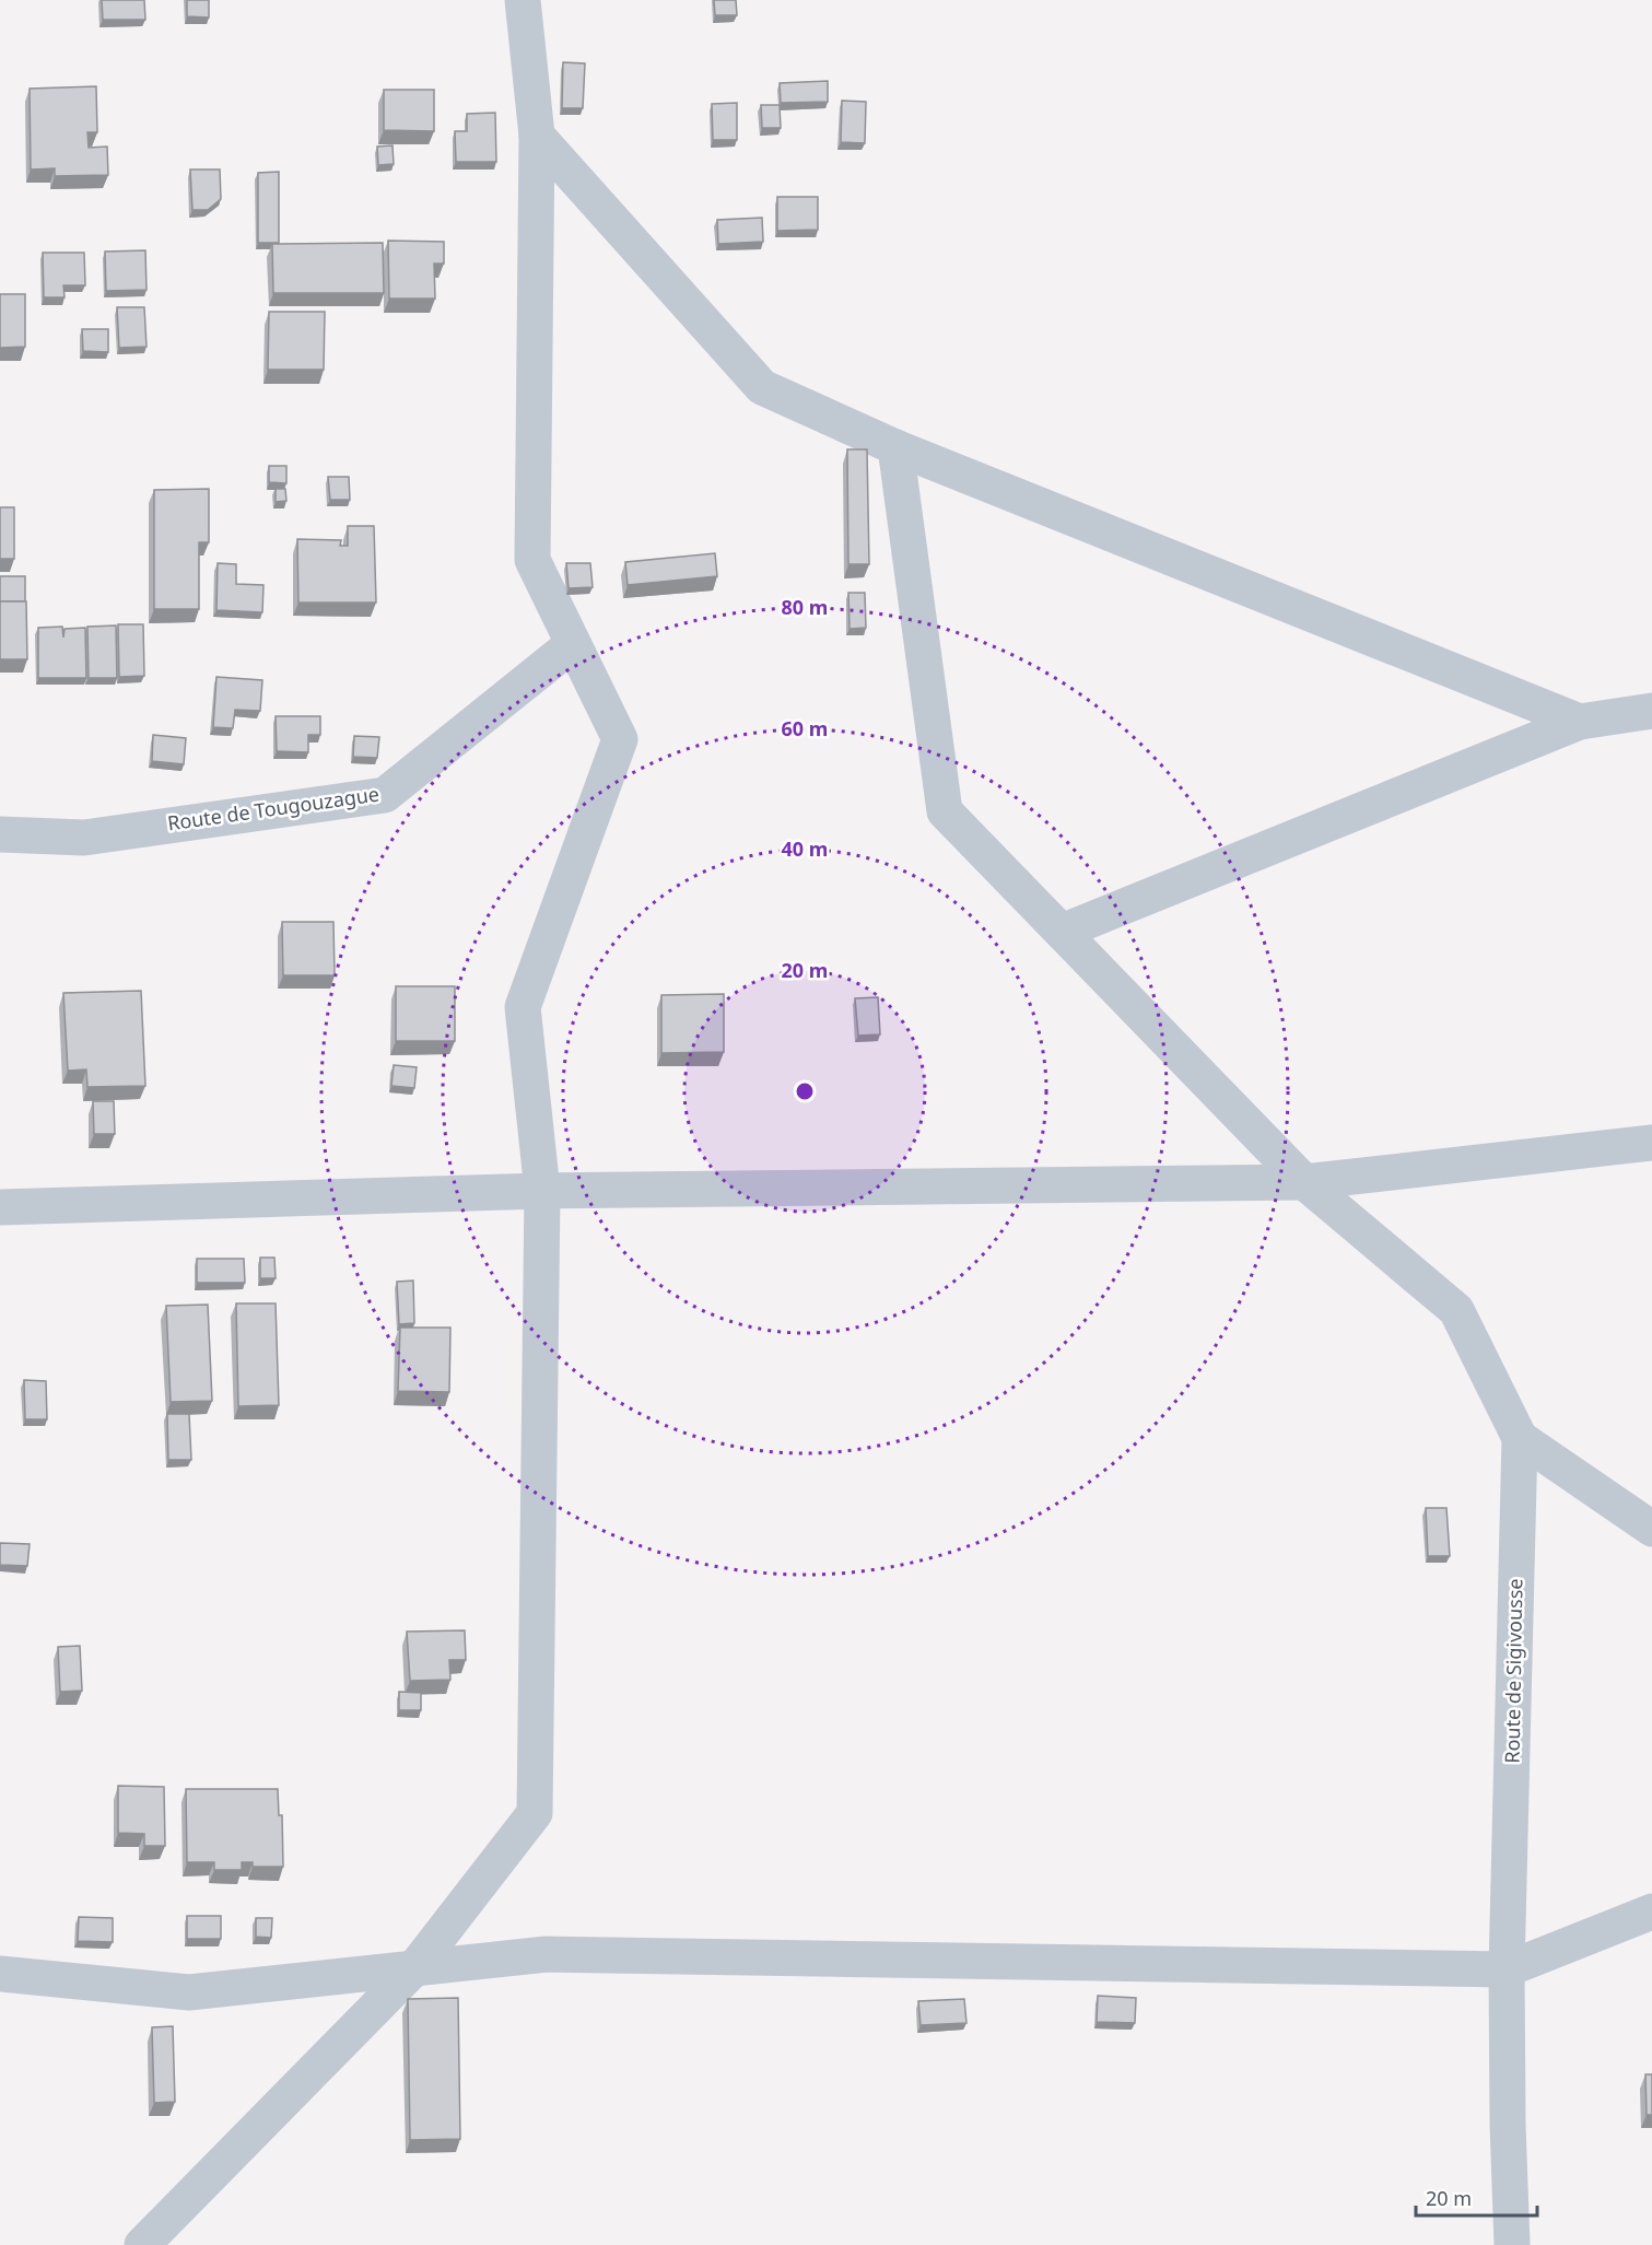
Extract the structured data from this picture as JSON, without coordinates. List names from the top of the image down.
{
  "streets": {
    "street": ["Route de Tougouzague", "Route de Sigivousse"]
  },
  "scale_bar": "20 m",
  "rings": [
    "80 m",
    "60 m",
    "40 m",
    "20 m"
  ]
}
